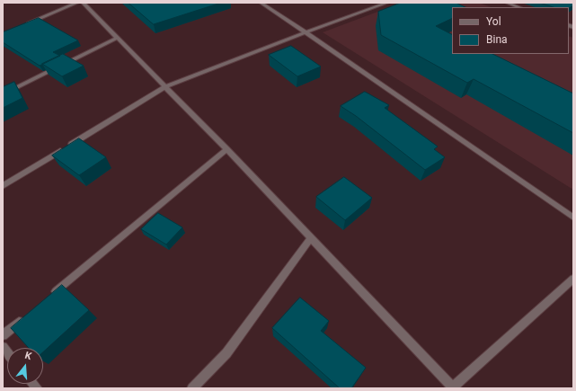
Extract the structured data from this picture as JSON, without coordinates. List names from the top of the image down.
{
  "legend": ["Yol", "Bina"],
  "north": "top"
}
